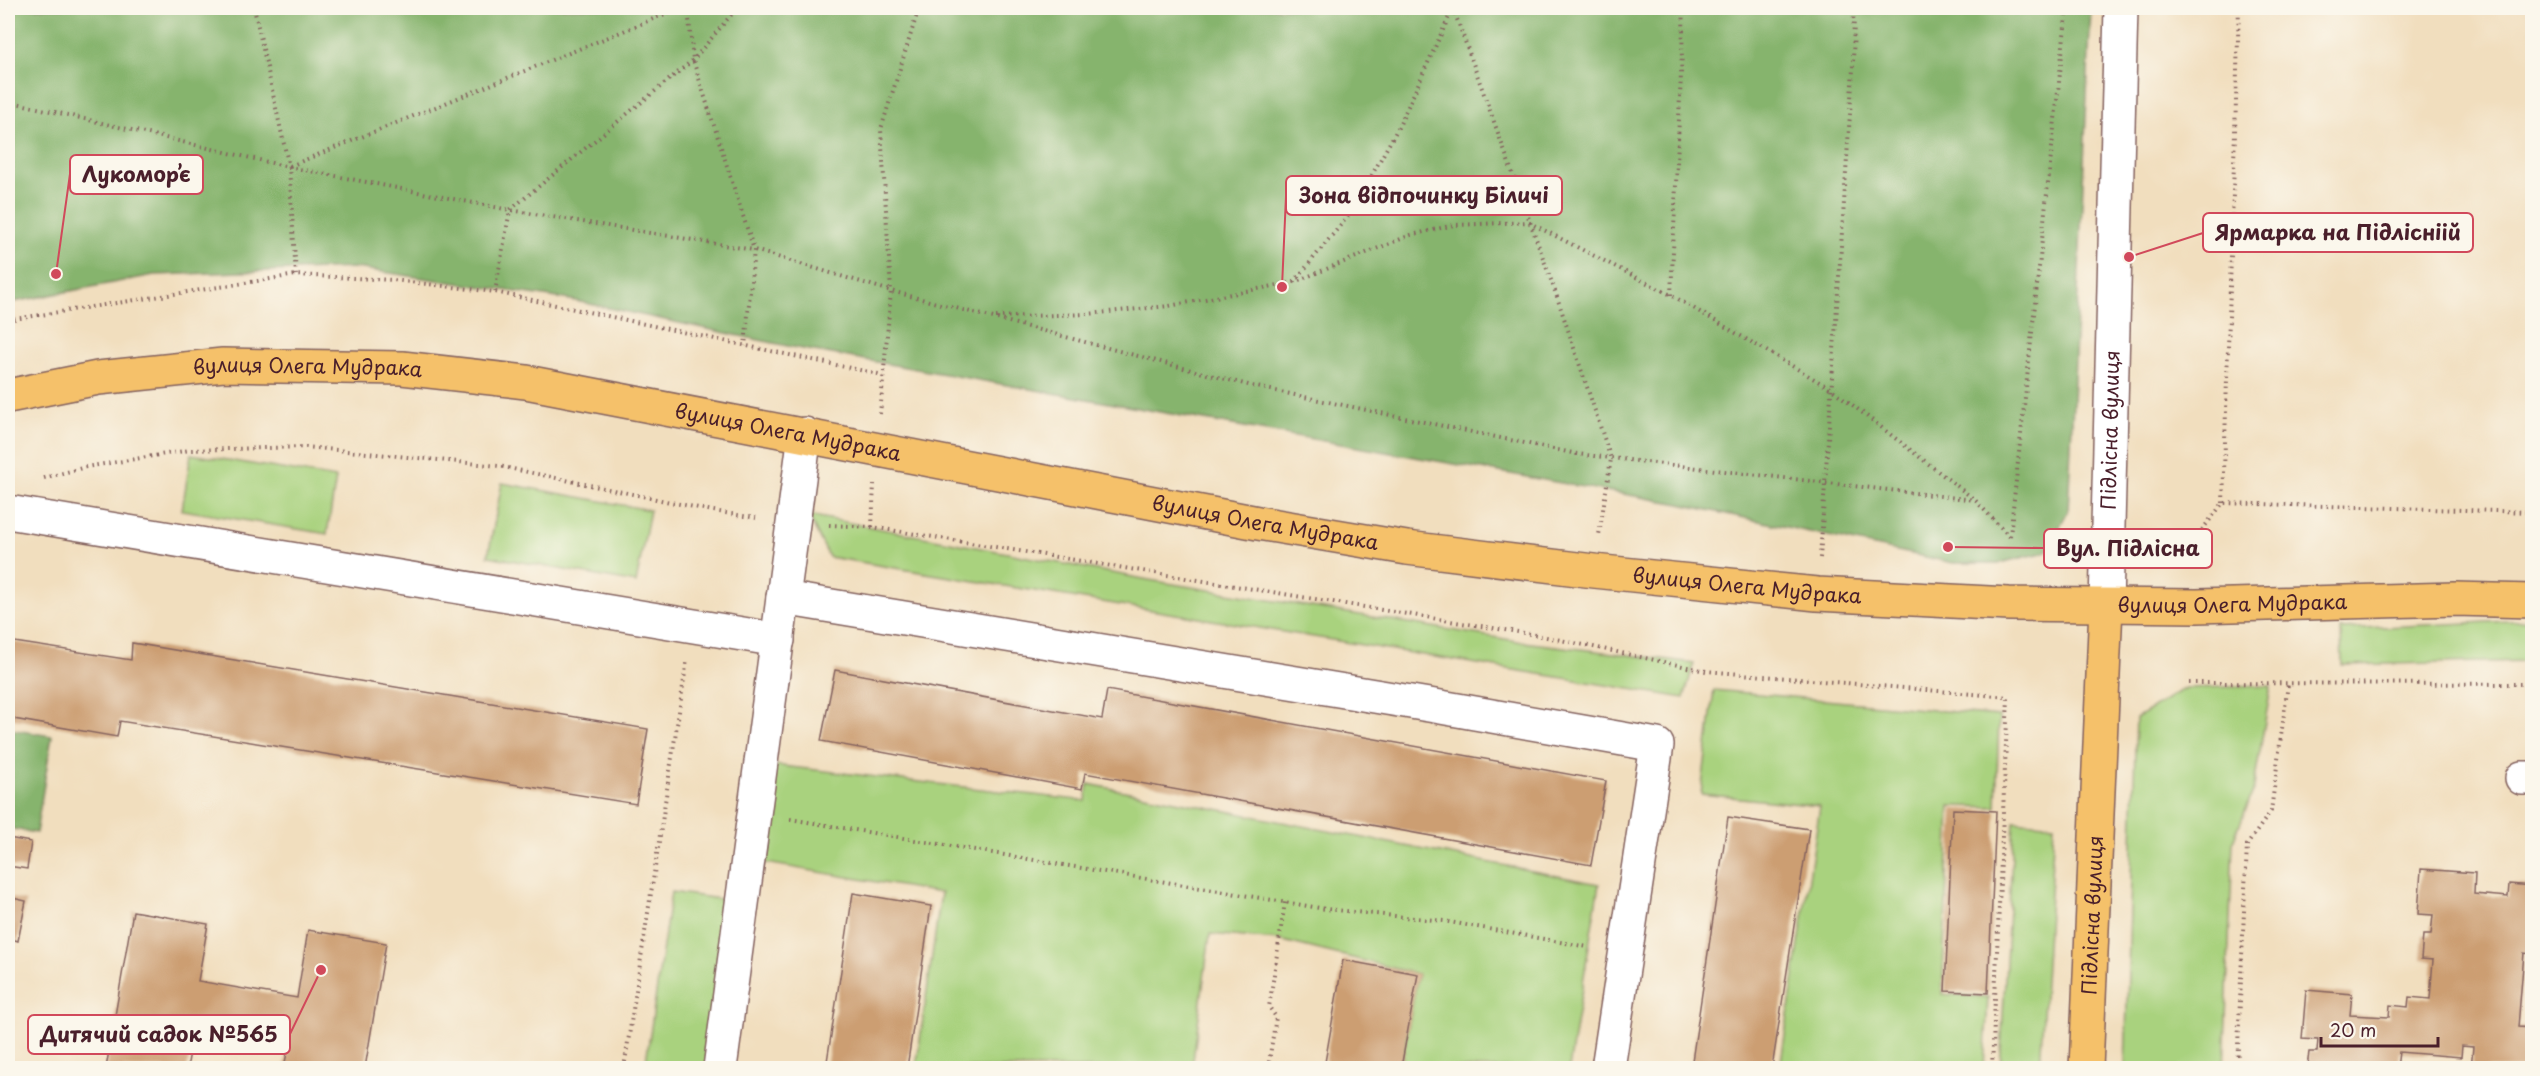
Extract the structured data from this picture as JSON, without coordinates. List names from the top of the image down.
{
  "streets": {
    "main road": ["вулиця Олега Мудрака", "Підлісна вулиця"]
  },
  "crossings": [
    ["вулиця Олега Мудрака", "Підлісна вулиця"]
  ],
  "places": [
    "Ярмарка на Підлісніій",
    "Лукомор’є",
    "Зона відпочинку Біличі",
    "Вул. Підлісна",
    "Дитячий садок №565"
  ],
  "scale_bar": "20 m"
}
